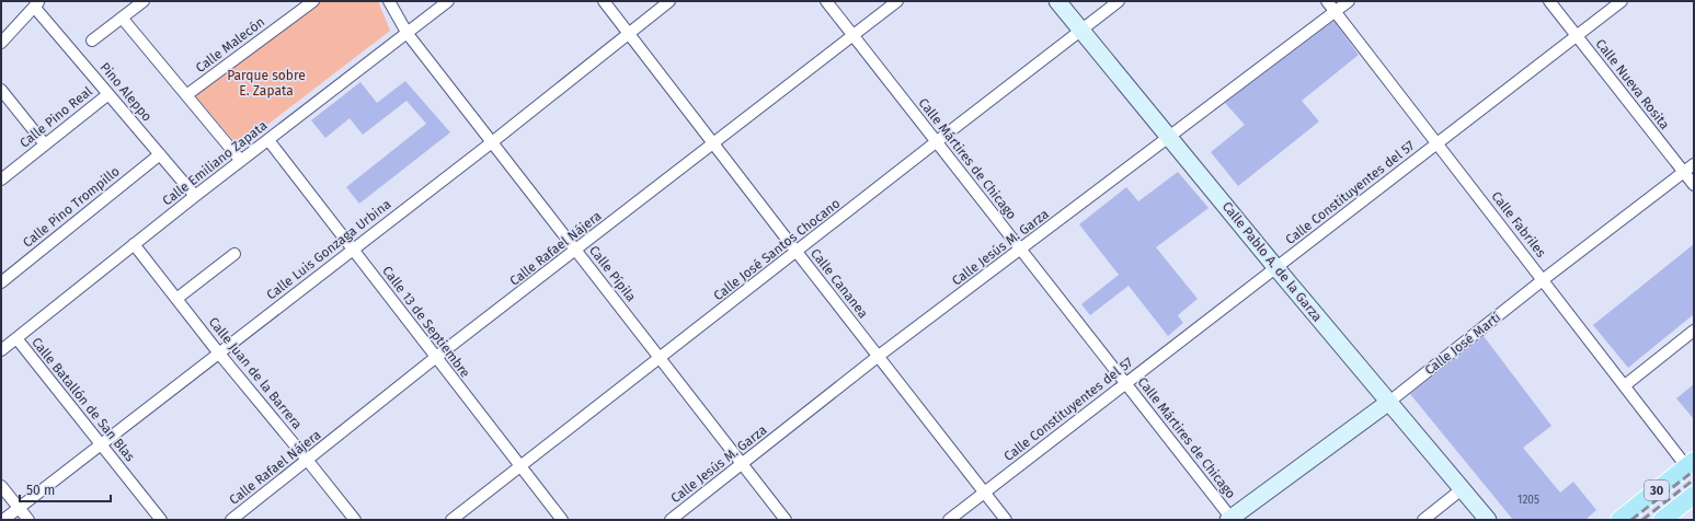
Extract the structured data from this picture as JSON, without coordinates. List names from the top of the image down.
{
  "streets": {
    "main road": ["30"],
    "street": [
      "Calle Malecón",
      "Calle Nueva Rosita",
      "Pino Aleppo",
      "Calle Pino Real",
      "Calle Mártires de Chicago",
      "Calle Emiliano Zapata",
      "Calle Constituyentes del 57",
      "Calle Pino Trompillo",
      "Calle Fabriles",
      "Calle Jesús M. Garza",
      "Calle Rafael Nájera",
      "Calle Luis Gonzaga Urbina",
      "Calle José Santos Chocano",
      "Calle Pablo A. de la Garza",
      "Calle Pípila",
      "Calle Cananea",
      "Calle 13 de Septiembre",
      "Calle José Martí",
      "Calle Juan de la Barrera",
      "Calle Batallón de San Blas"
    ]
  },
  "crossings": [
    ["Calle Nueva Rosita", "Calle Constituyentes del 57"],
    ["Calle Nueva Rosita", "Calle José Martí"],
    ["Pino Aleppo", "Calle Pino Real"],
    ["Pino Aleppo", "Calle Emiliano Zapata"],
    ["Pino Aleppo", "Calle Pino Trompillo"],
    ["Calle Mártires de Chicago", "Calle Constituyentes del 57"],
    ["Calle Mártires de Chicago", "Calle Jesús M. Garza"],
    ["Calle Mártires de Chicago", "Calle Rafael Nájera"],
    ["Calle Mártires de Chicago", "Calle José Santos Chocano"],
    ["Calle Mártires de Chicago", "Calle José Martí"],
    ["Calle Emiliano Zapata", "Calle Pípila"],
    ["Calle Emiliano Zapata", "Calle 13 de Septiembre"],
    ["Calle Emiliano Zapata", "Calle Juan de la Barrera"],
    ["Calle Emiliano Zapata", "Calle Batallón de San Blas"],
    ["Calle Constituyentes del 57", "Calle Fabriles"],
    ["Calle Constituyentes del 57", "Calle Pablo A. de la Garza"],
    ["Calle Constituyentes del 57", "Calle Cananea"],
    ["Calle Fabriles", "Calle Jesús M. Garza"],
    ["Calle Fabriles", "Calle José Martí"],
    ["Calle Fabriles", "30"],
    ["Calle Jesús M. Garza", "Calle Pablo A. de la Garza"],
    ["Calle Jesús M. Garza", "Calle Pípila"],
    ["Calle Jesús M. Garza", "Calle Cananea"],
    ["Calle Rafael Nájera", "Calle Pípila"],
    ["Calle Rafael Nájera", "Calle Cananea"],
    ["Calle Rafael Nájera", "Calle 13 de Septiembre"],
    ["Calle Rafael Nájera", "Calle Juan de la Barrera"],
    ["Calle Luis Gonzaga Urbina", "Calle Pípila"],
    ["Calle Luis Gonzaga Urbina", "Calle Cananea"],
    ["Calle Luis Gonzaga Urbina", "Calle 13 de Septiembre"],
    ["Calle Luis Gonzaga Urbina", "Calle Juan de la Barrera"],
    ["Calle Luis Gonzaga Urbina", "Calle Batallón de San Blas"],
    ["Calle José Santos Chocano", "Calle Pablo A. de la Garza"],
    ["Calle José Santos Chocano", "Calle Pípila"],
    ["Calle José Santos Chocano", "Calle Cananea"],
    ["Calle José Santos Chocano", "Calle 13 de Septiembre"],
    ["Calle Pablo A. de la Garza", "Calle José Martí"]
  ],
  "parks": ["Parque sobre E. Zapata"],
  "house_numbers": ["1205"],
  "scale_bar": "50 m"
}
